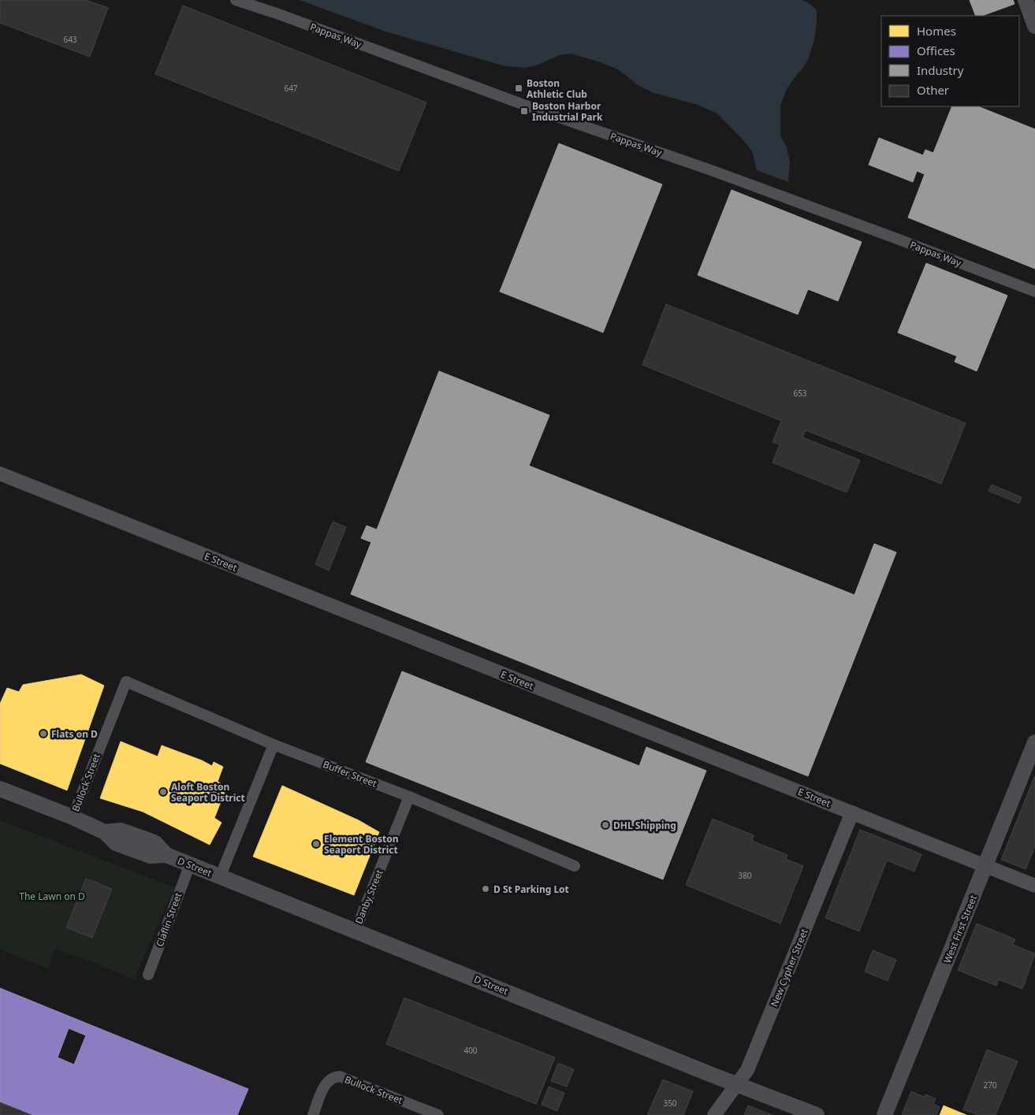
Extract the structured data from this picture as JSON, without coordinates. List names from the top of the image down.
{
  "streets": {
    "main road": ["D Street", "West First Street"],
    "street": [
      "Pappas Way",
      "E Street",
      "Buffer Street",
      "Bullock Street",
      "Danby Street",
      "Claflin Street",
      "New Cypher Street"
    ]
  },
  "crossings": [
    ["E Street", "West First Street"],
    ["E Street", "New Cypher Street"],
    ["Buffer Street", "Bullock Street"],
    ["Buffer Street", "Danby Street"],
    ["Bullock Street", "D Street"],
    ["D Street", "Danby Street"],
    ["D Street", "Claflin Street"],
    ["D Street", "New Cypher Street"]
  ],
  "parks": ["The Lawn on D"],
  "places": {
    "transit": ["Boston Athletic Club", "Boston Harbor Industrial Park"],
    "other": [
      "Flats on D",
      "Aloft Boston Seaport District",
      "DHL Shipping",
      "Element Boston Seaport District",
      "D St Parking Lot"
    ]
  },
  "house_numbers": [
    "643",
    "647",
    "653",
    "380",
    "400",
    "270",
    "350"
  ],
  "legend": [
    "Homes",
    "Offices",
    "Industry",
    "Other"
  ]
}
